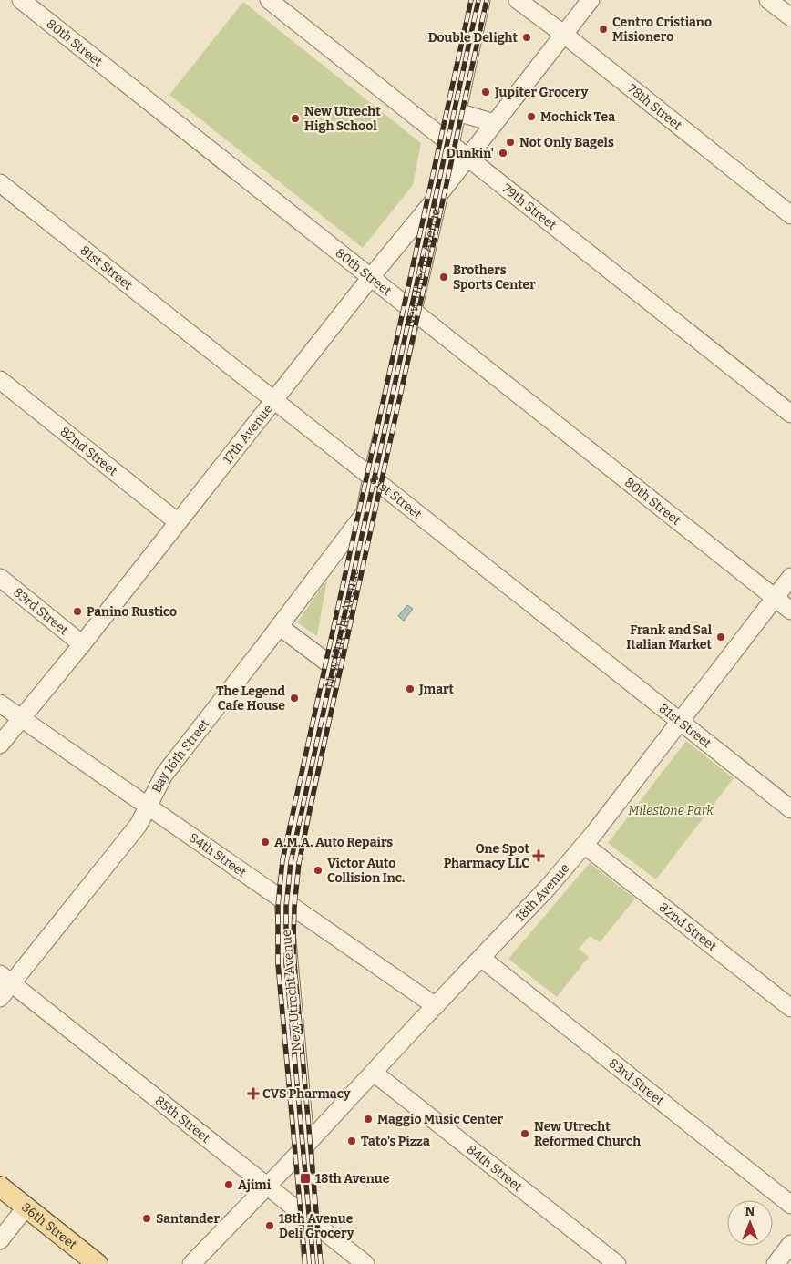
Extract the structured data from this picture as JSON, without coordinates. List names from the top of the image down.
{
  "streets": {
    "main road": ["86th Street"],
    "street": [
      "80th Street",
      "78th Street",
      "79th Street",
      "81st Street",
      "New Utrecht Avenue",
      "17th Avenue",
      "82nd Street",
      "83rd Street",
      "Bay 16th Street",
      "84th Street",
      "18th Avenue",
      "85th Street"
    ]
  },
  "crossings": [
    ["80th Street", "New Utrecht Avenue"],
    ["80th Street", "17th Avenue"],
    ["80th Street", "18th Avenue"],
    ["78th Street", "17th Avenue"],
    ["79th Street", "New Utrecht Avenue"],
    ["79th Street", "17th Avenue"],
    ["81st Street", "New Utrecht Avenue"],
    ["81st Street", "17th Avenue"],
    ["81st Street", "18th Avenue"],
    ["New Utrecht Avenue", "17th Avenue"],
    ["New Utrecht Avenue", "Bay 16th Street"],
    ["New Utrecht Avenue", "84th Street"],
    ["New Utrecht Avenue", "18th Avenue"],
    ["New Utrecht Avenue", "85th Street"],
    ["17th Avenue", "82nd Street"],
    ["17th Avenue", "83rd Street"],
    ["17th Avenue", "84th Street"],
    ["82nd Street", "18th Avenue"],
    ["83rd Street", "18th Avenue"],
    ["Bay 16th Street", "84th Street"],
    ["Bay 16th Street", "85th Street"],
    ["84th Street", "18th Avenue"],
    ["18th Avenue", "85th Street"]
  ],
  "parks": ["Milestone Park"],
  "places": {
    "other": [
      "Centro Cristiano Misionero",
      "Double Delight",
      "Jupiter Grocery",
      "Mochick Tea",
      "New Utrecht High School",
      "Not Only Bagels",
      "Dunkin'",
      "Brothers Sports Center",
      "Panino Rustico",
      "Frank and Sal Italian Market",
      "Jmart",
      "The Legend Cafe House",
      "A.M.A. Auto Repairs",
      "Victor Auto Collision Inc.",
      "Maggio Music Center",
      "New Utrecht Reformed Church",
      "Tato's Pizza",
      "Ajimi",
      "Santander",
      "18th Avenue Deli Grocery"
    ],
    "health": ["One Spot Pharmacy LLC", "CVS Pharmacy"],
    "transit": ["18th Avenue"]
  },
  "north": "top"
}
